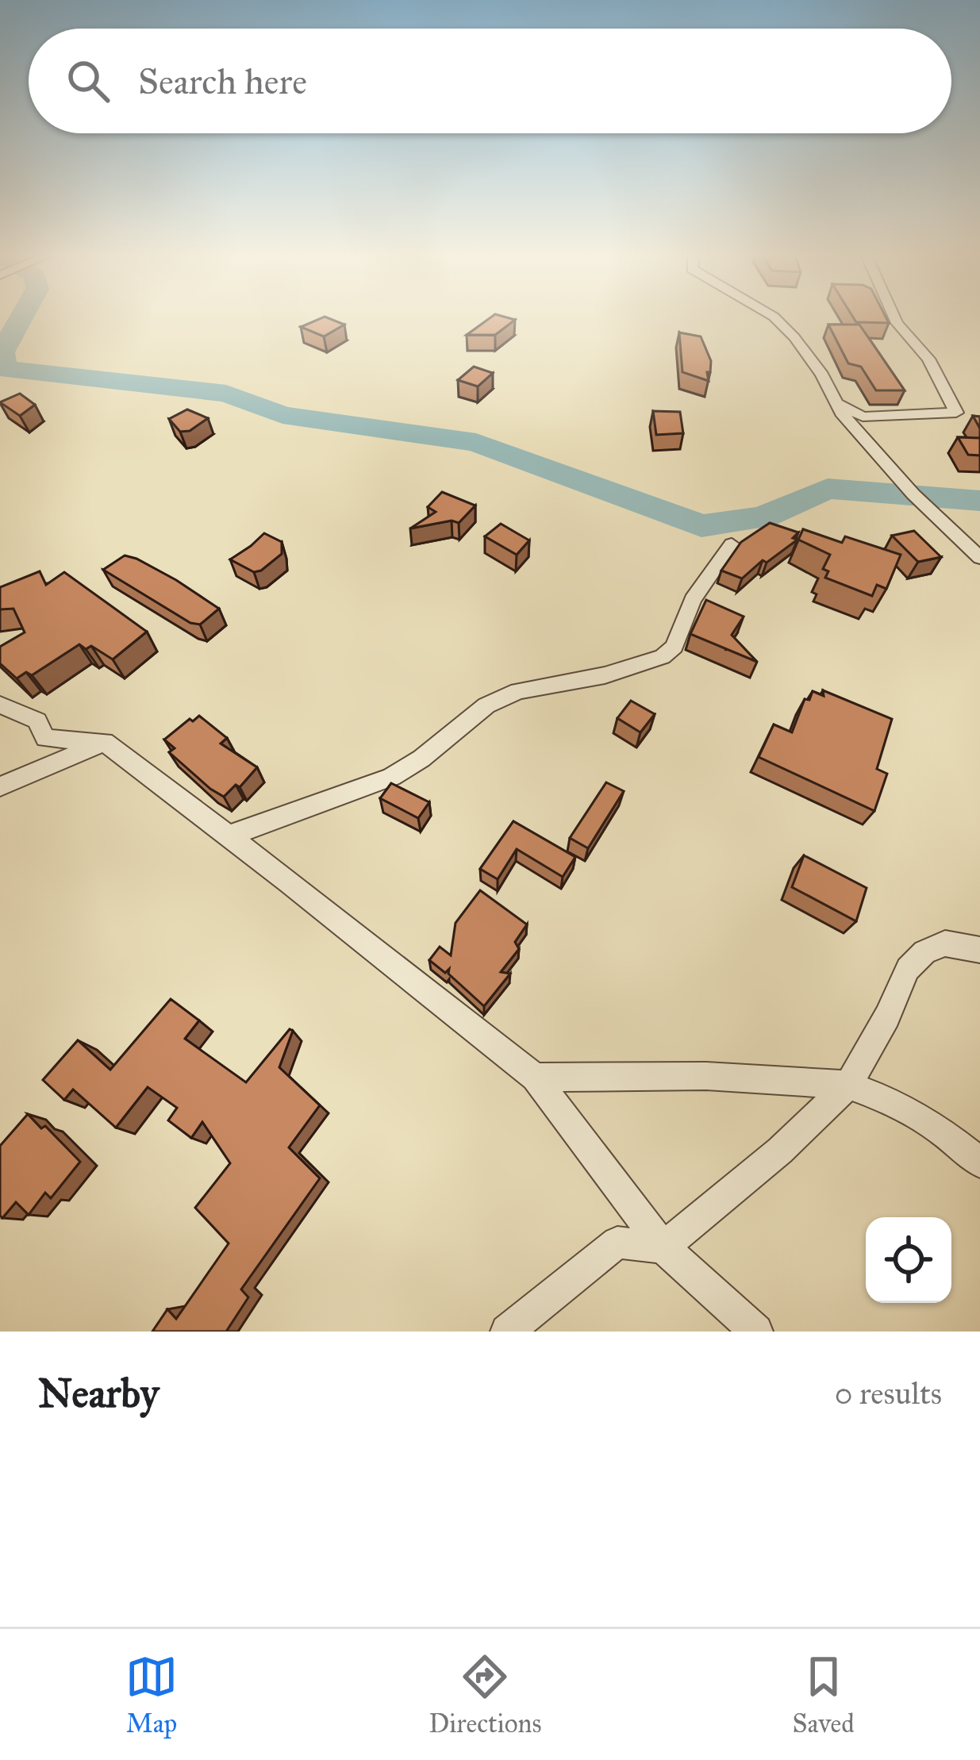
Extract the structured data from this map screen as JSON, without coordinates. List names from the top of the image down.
{
  "page": {
    "search": "Search here",
    "heading": ["Nearby", "0 results"],
    "nav": ["Map", "Directions", "Saved"]
  }
}
